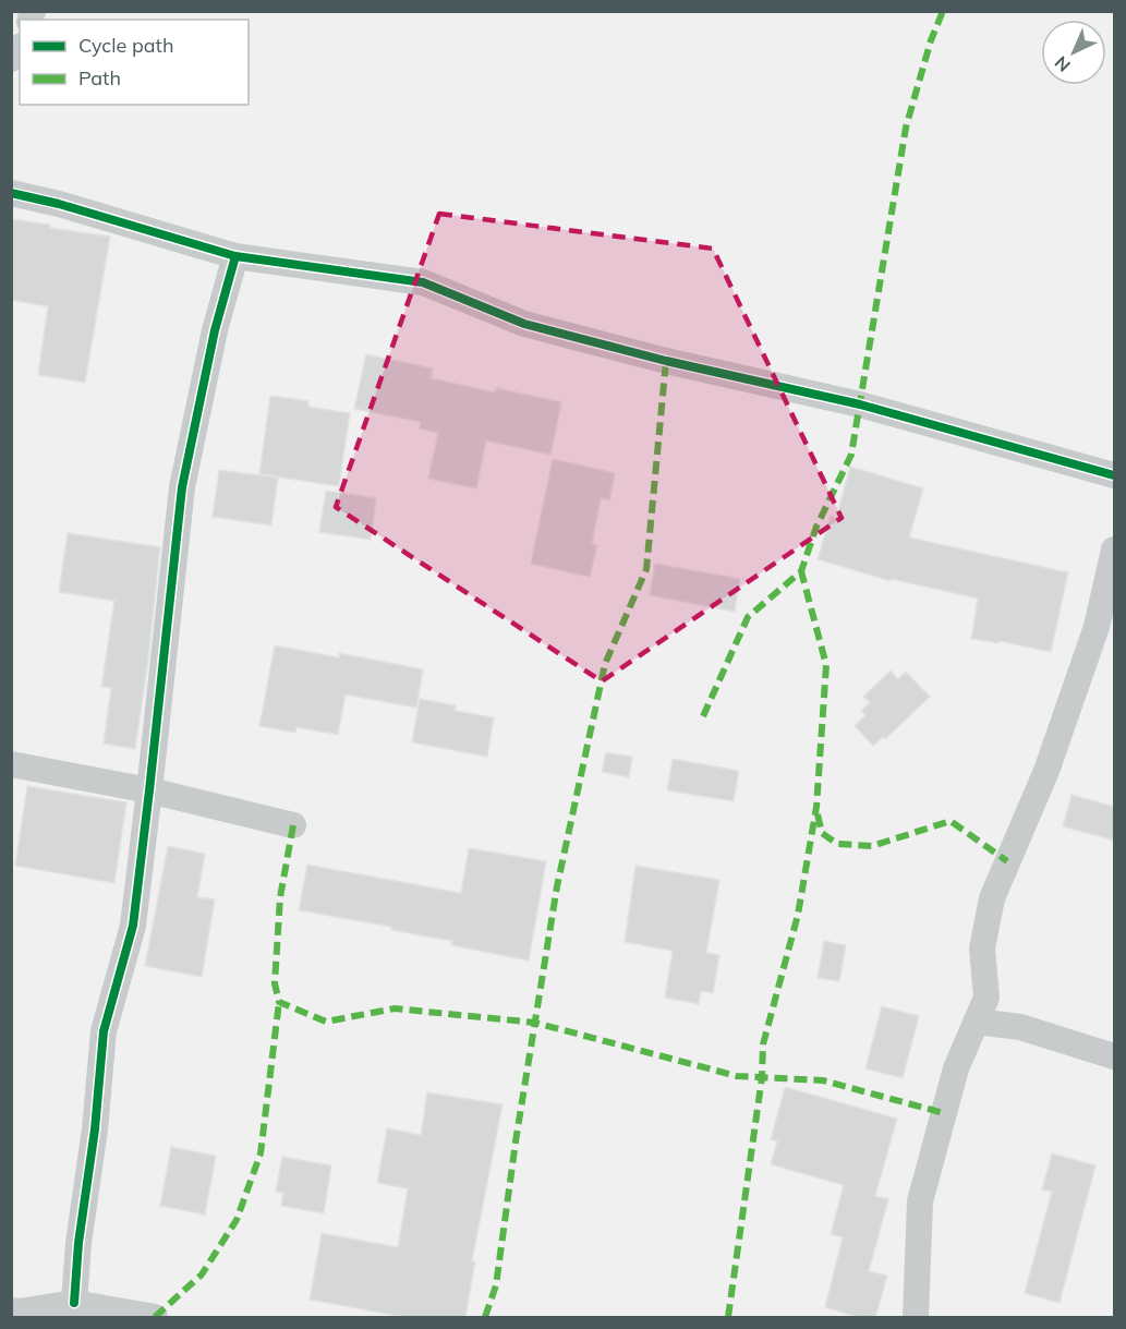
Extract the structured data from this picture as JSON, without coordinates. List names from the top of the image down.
{
  "legend": ["Cycle path", "Path"],
  "north": "bottom left"
}
